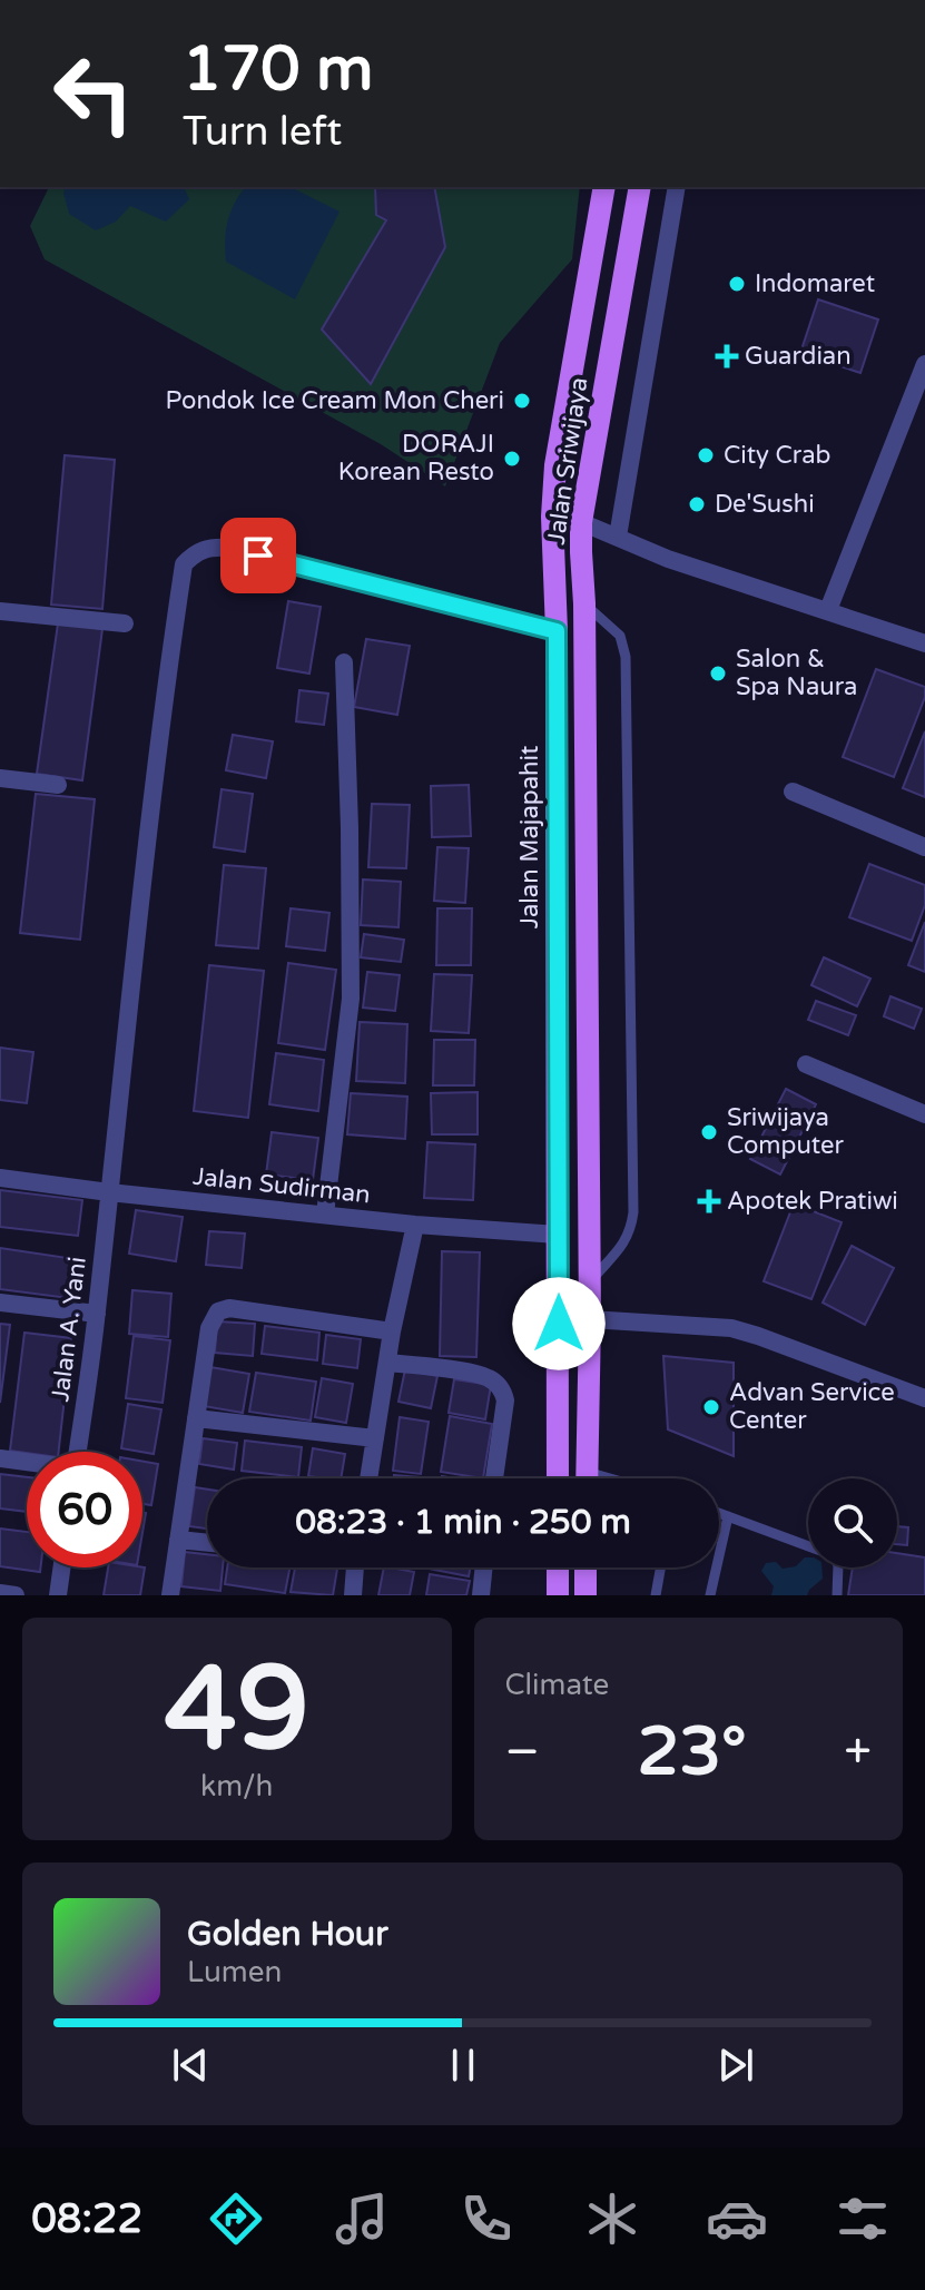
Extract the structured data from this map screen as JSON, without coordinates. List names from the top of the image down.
{
  "streets": {
    "main road": ["Jalan Sriwijaya", "Jalan Majapahit"],
    "street": ["Jalan Sudirman", "Jalan A. Yani"]
  },
  "crossings": [
    ["Jalan Majapahit", "Jalan Sudirman"],
    ["Jalan Majapahit", "Jalan A. Yani"],
    ["Jalan Sudirman", "Jalan A. Yani"]
  ],
  "places": {
    "other": [
      "Indomaret",
      "Pondok Ice Cream Mon Cheri",
      "City Crab",
      "DORAJI Korean Resto",
      "De'Sushi",
      "Salon & Spa Naura",
      "Sriwijaya Computer",
      "Advan Service Center"
    ],
    "health": ["Guardian", "Apotek Pratiwi"]
  },
  "page": {
    "turn": ["170 m", "Turn left"],
    "limit": "60",
    "trip": "08:23 · 1 min · 250 m",
    "tile": [
      ["49", "km/h"],
      "Climate"
    ],
    "heat": ["−", "23°", "+"],
    "song": ["Golden Hour", "Lumen"],
    "tabs": "08:22"
  }
}
